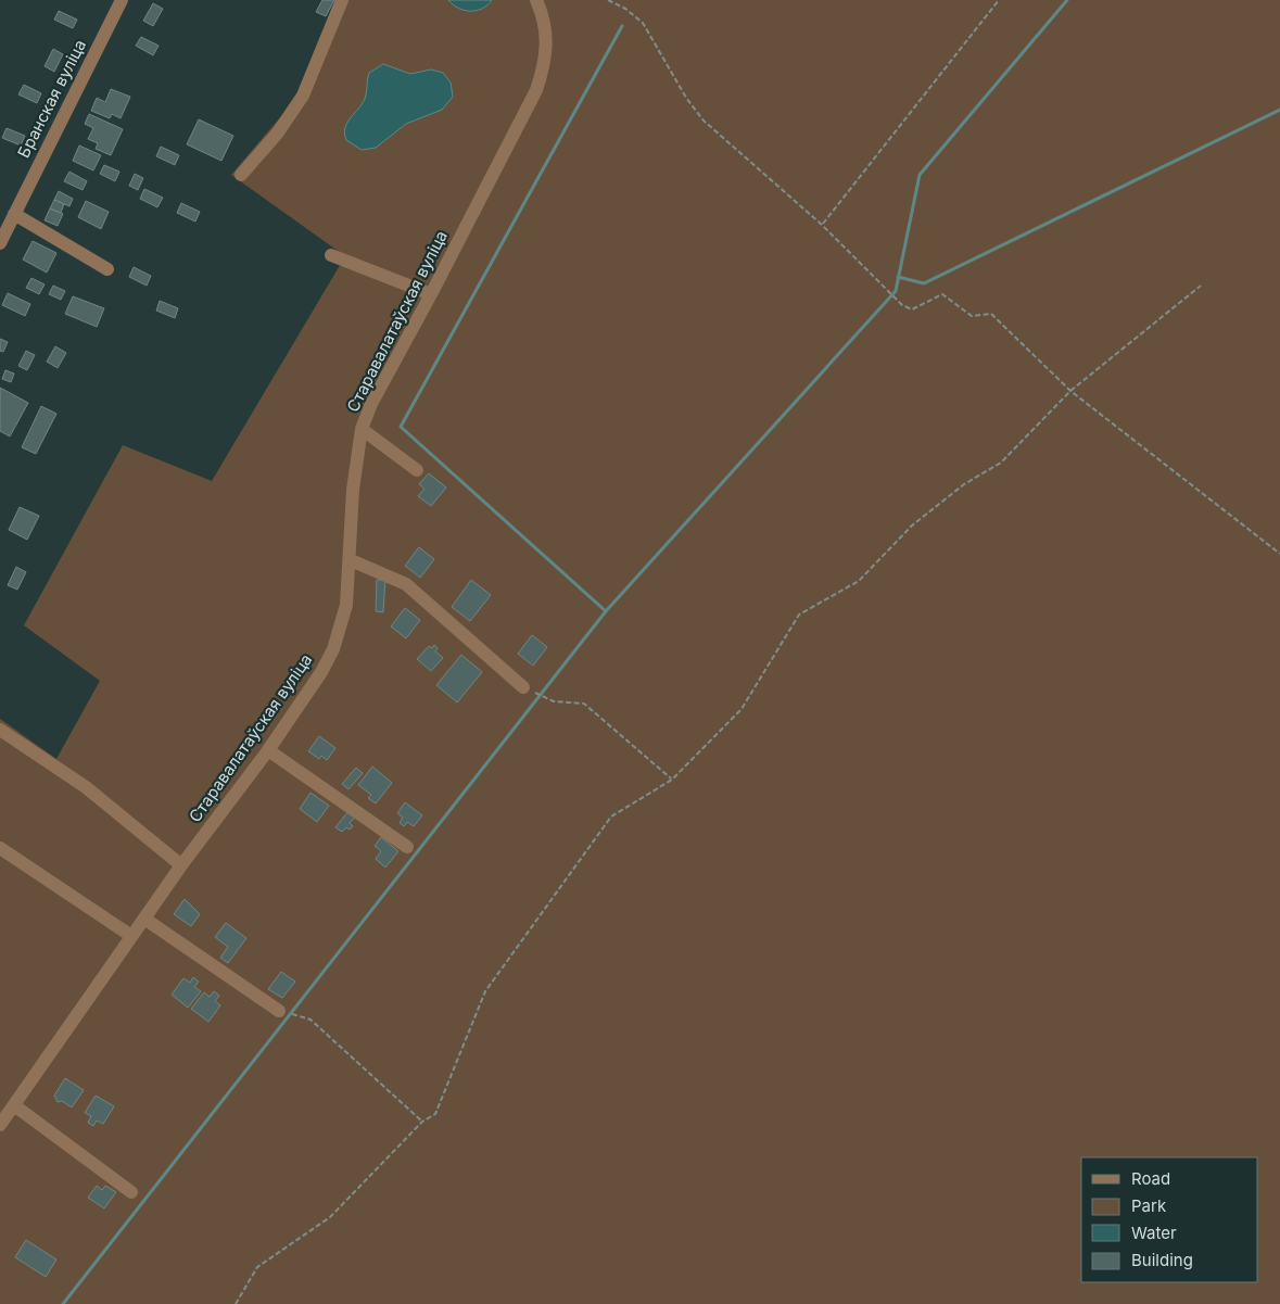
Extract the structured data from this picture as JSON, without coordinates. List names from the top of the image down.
{
  "streets": {
    "street": ["Бранская вуліца", "Старавалатаўская вуліца"]
  },
  "legend": [
    "Road",
    "Park",
    "Water",
    "Building"
  ]
}
